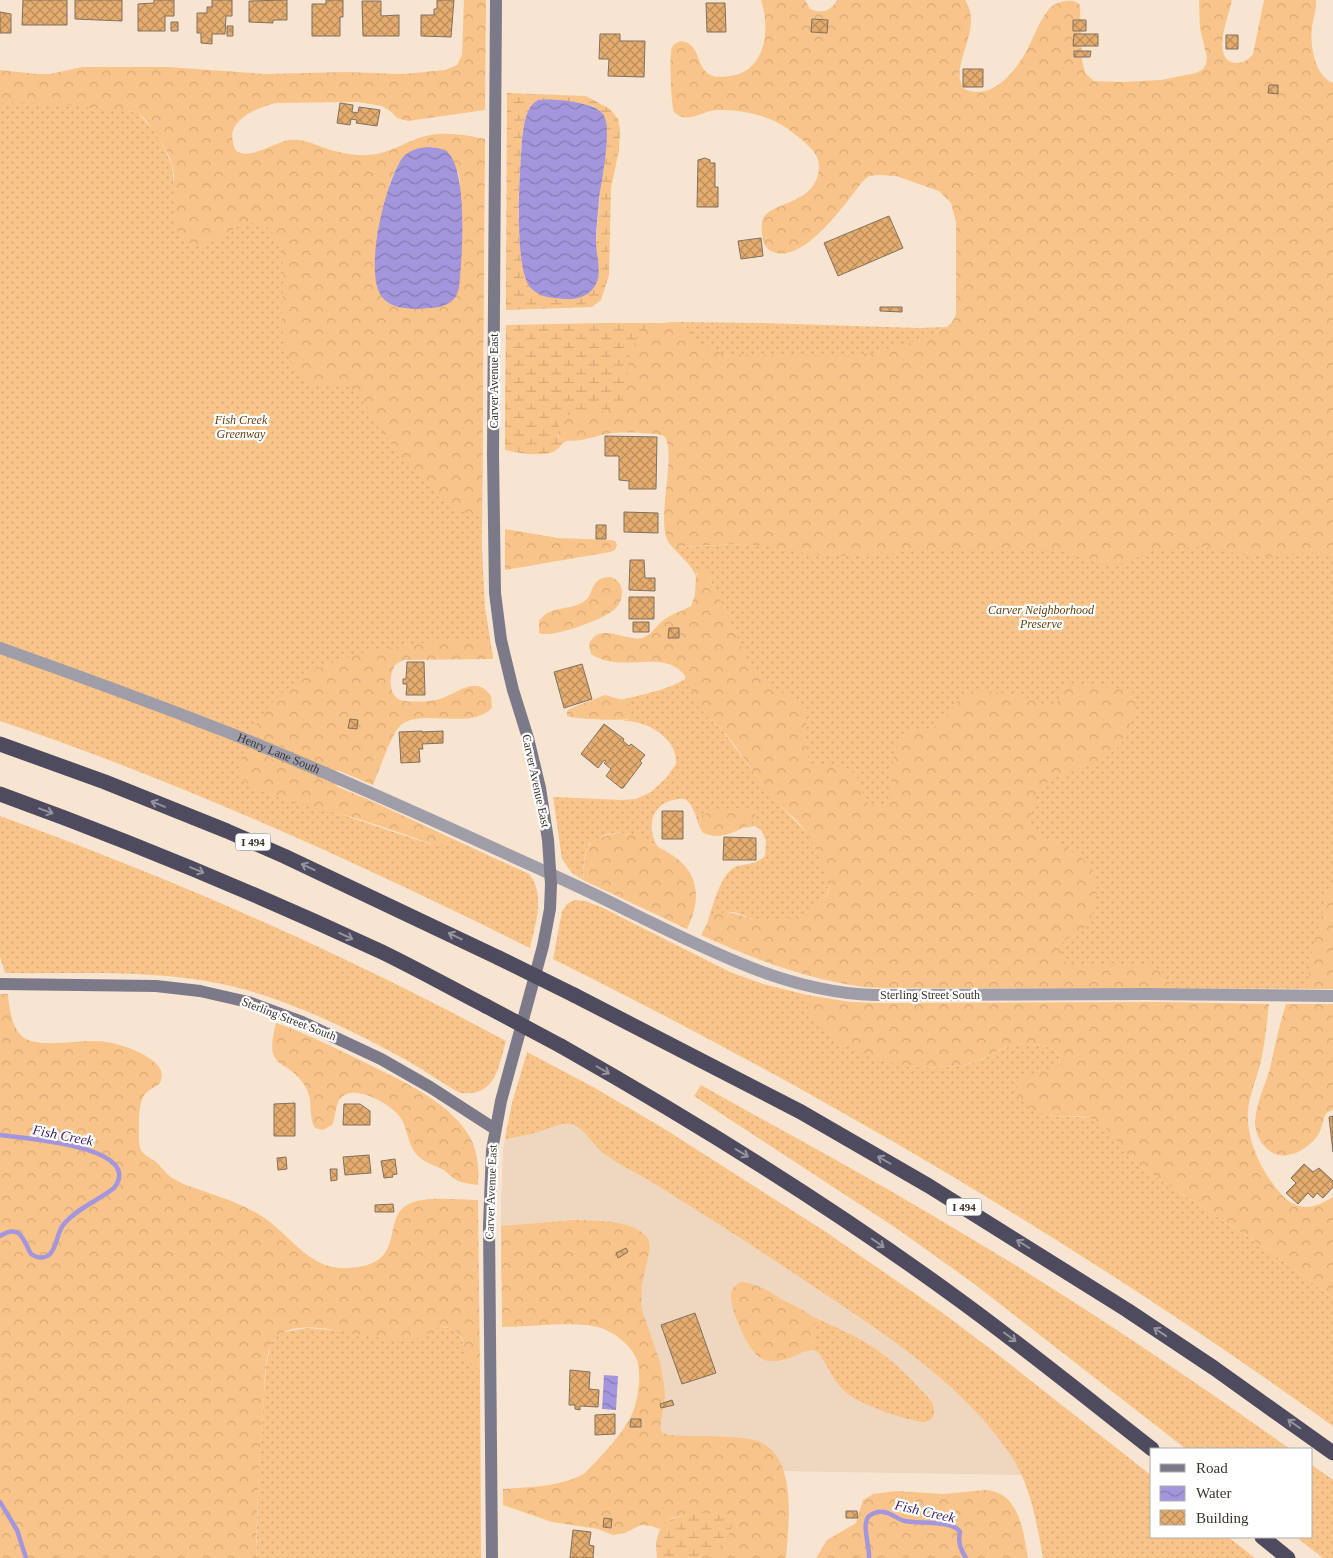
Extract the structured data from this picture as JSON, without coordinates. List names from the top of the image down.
{
  "streets": {
    "highway": ["I 494"],
    "street": ["Carver Avenue East", "Henry Lane South", "Sterling Street South"]
  },
  "crossings": [
    ["Carver Avenue East", "Henry Lane South"],
    ["Carver Avenue East", "Sterling Street South"],
    ["Henry Lane South", "Sterling Street South"]
  ],
  "water": ["Fish Creek"],
  "parks": ["Fish Creek Greenway", "Carver Neighborhood Preserve"],
  "legend": ["Road", "Water", "Building"]
}
